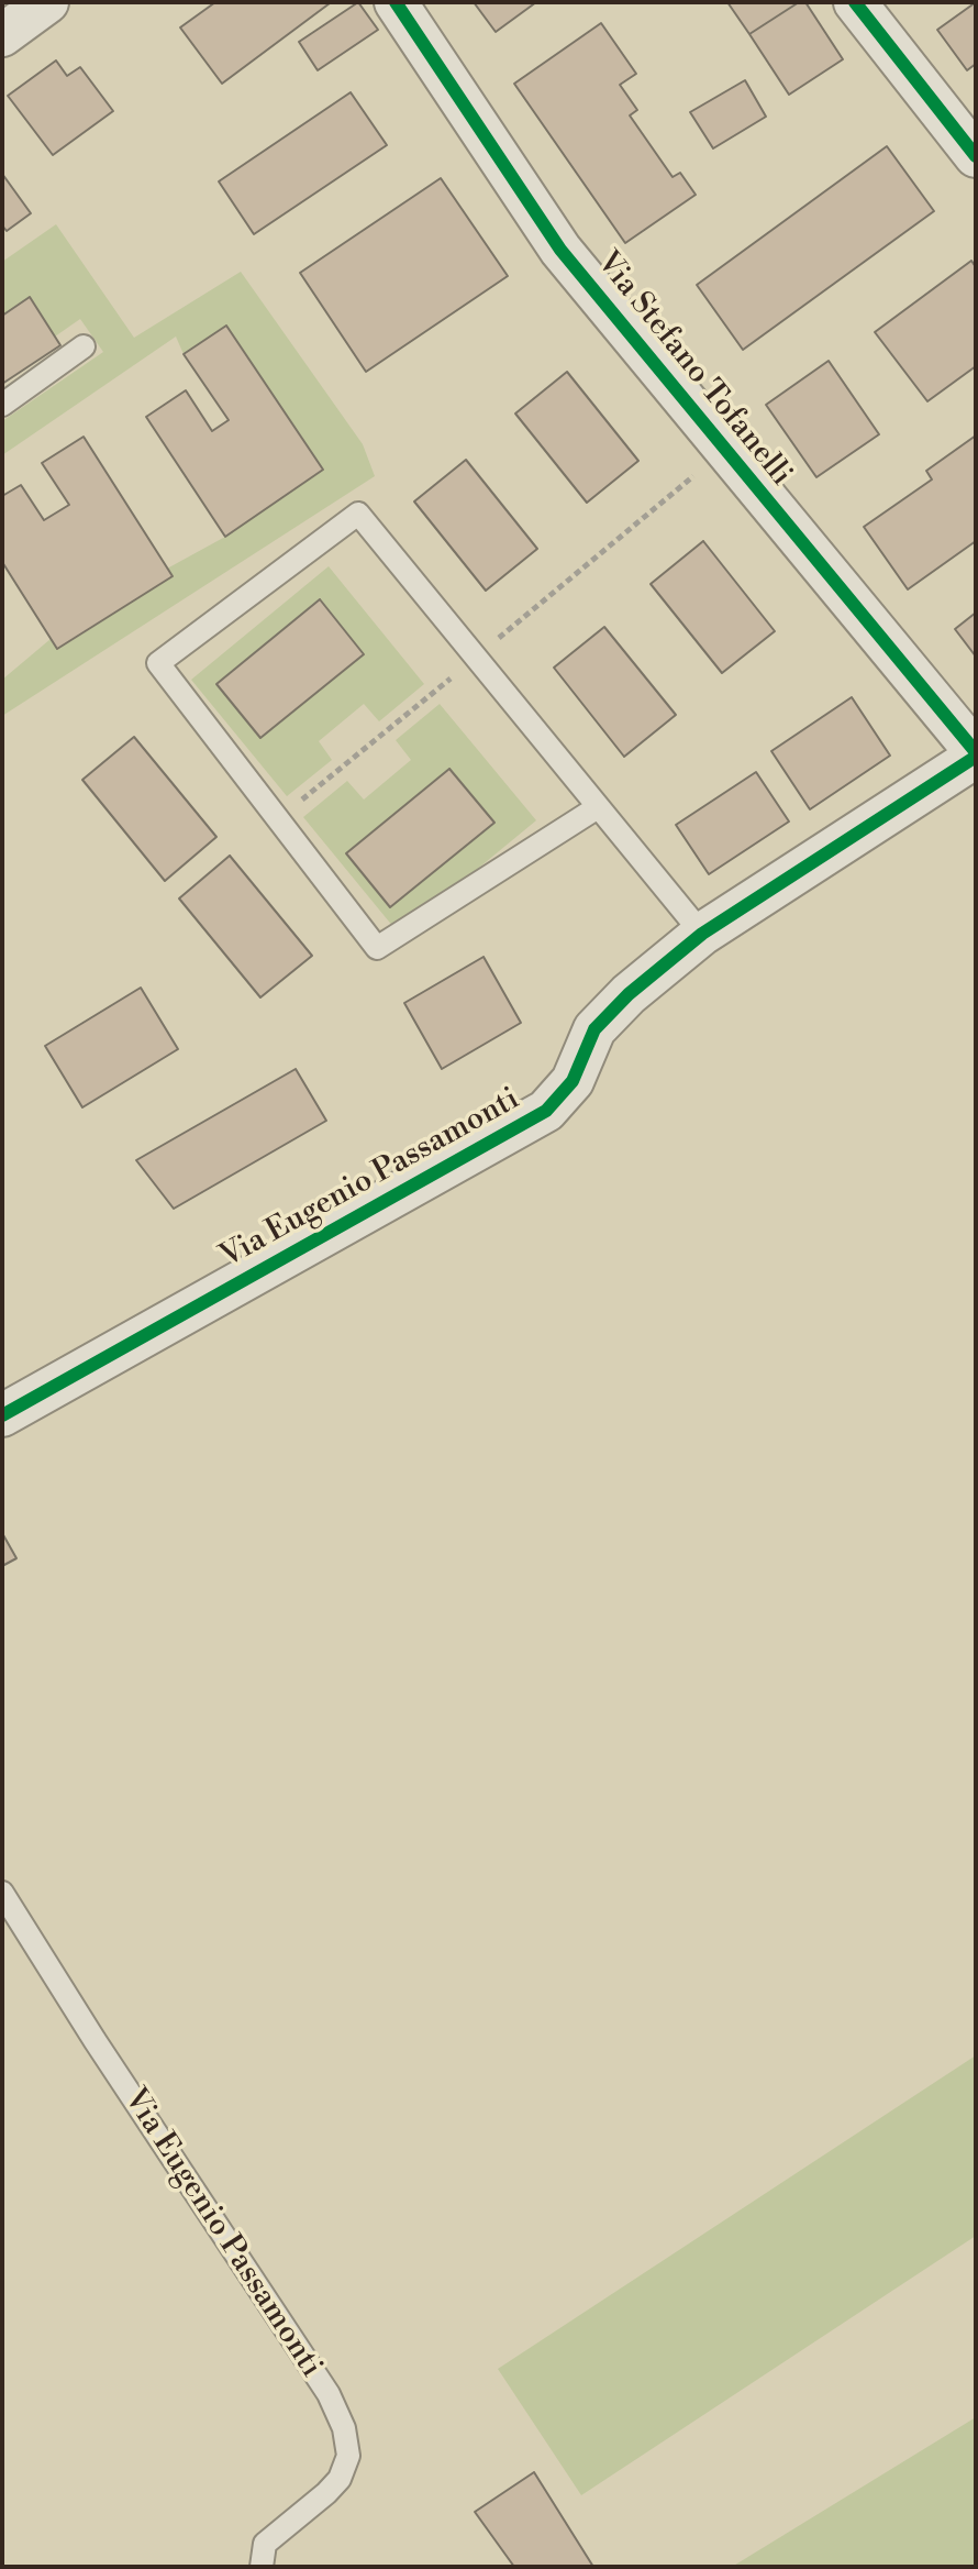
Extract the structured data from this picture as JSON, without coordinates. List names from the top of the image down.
{
  "streets": {
    "street": ["Via Stefano Tofanelli", "Via Eugenio Passamonti"]
  },
  "crossings": [
    ["Via Stefano Tofanelli", "Via Eugenio Passamonti"]
  ]
}
